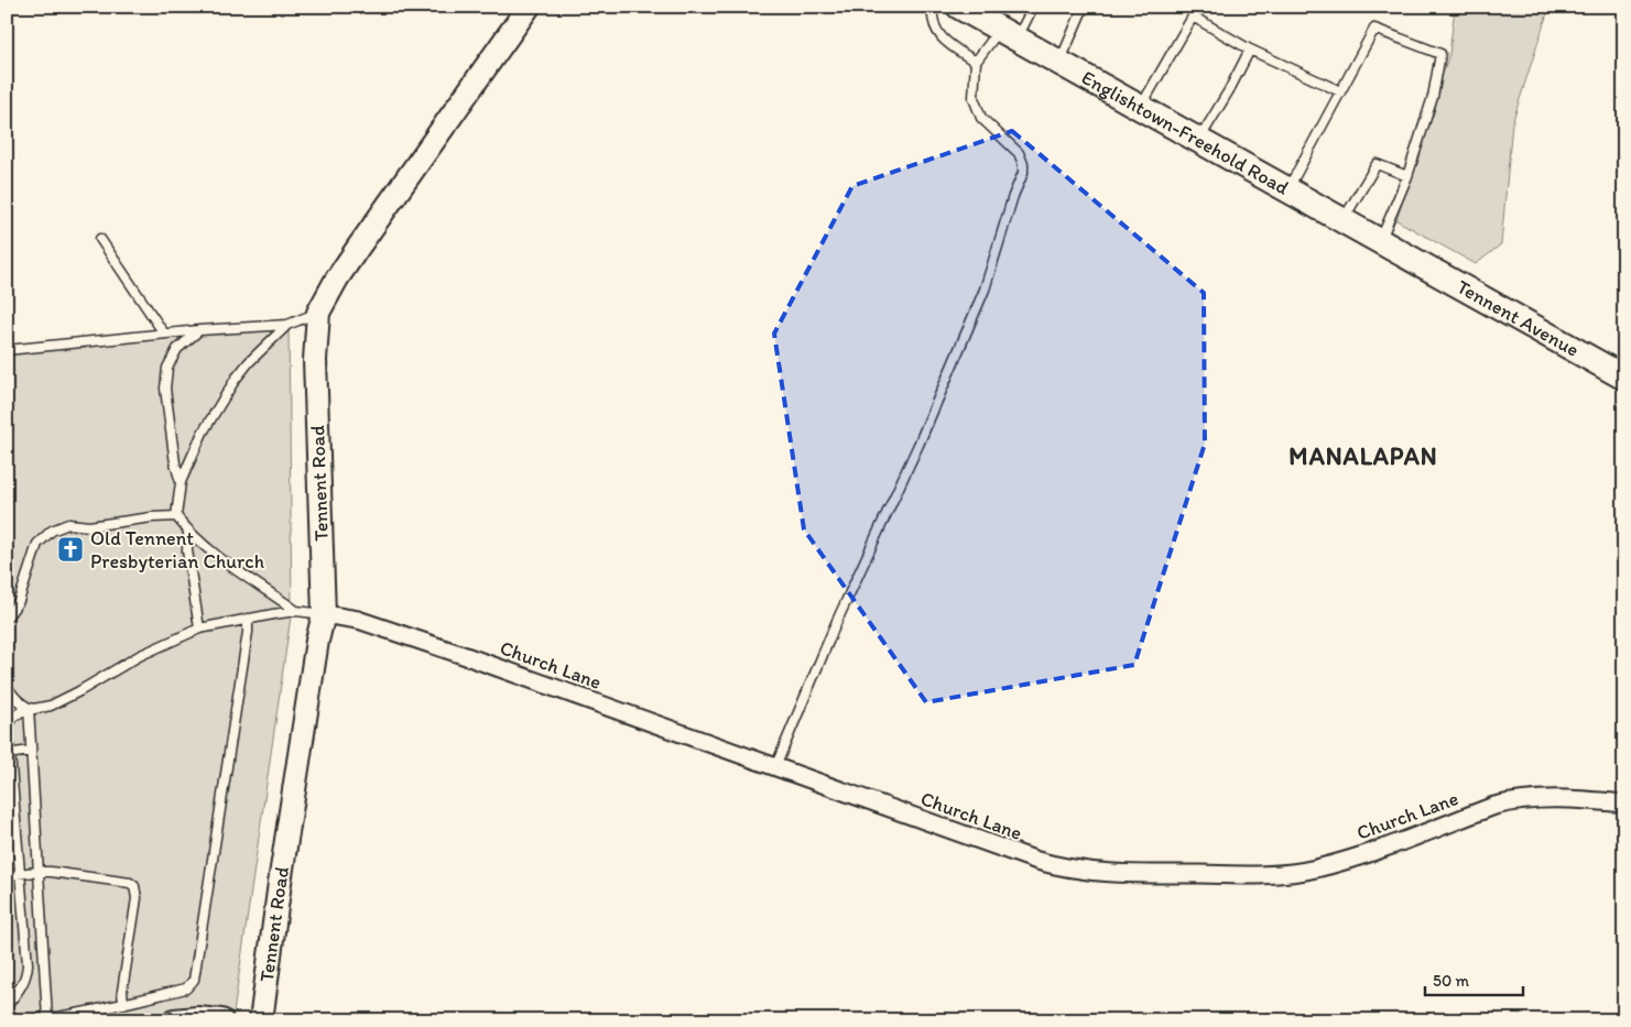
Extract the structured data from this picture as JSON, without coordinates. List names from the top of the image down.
{
  "streets": {
    "main road": ["Englishtown-Freehold Road", "Tennent Avenue"],
    "street": ["Tennent Road", "Church Lane"]
  },
  "crossings": [
    ["Englishtown-Freehold Road", "Tennent Avenue"],
    ["Tennent Road", "Church Lane"]
  ],
  "districts": ["MANALAPAN"],
  "places": {
    "church": ["Old Tennent Presbyterian Church"]
  },
  "scale_bar": "50 m"
}
